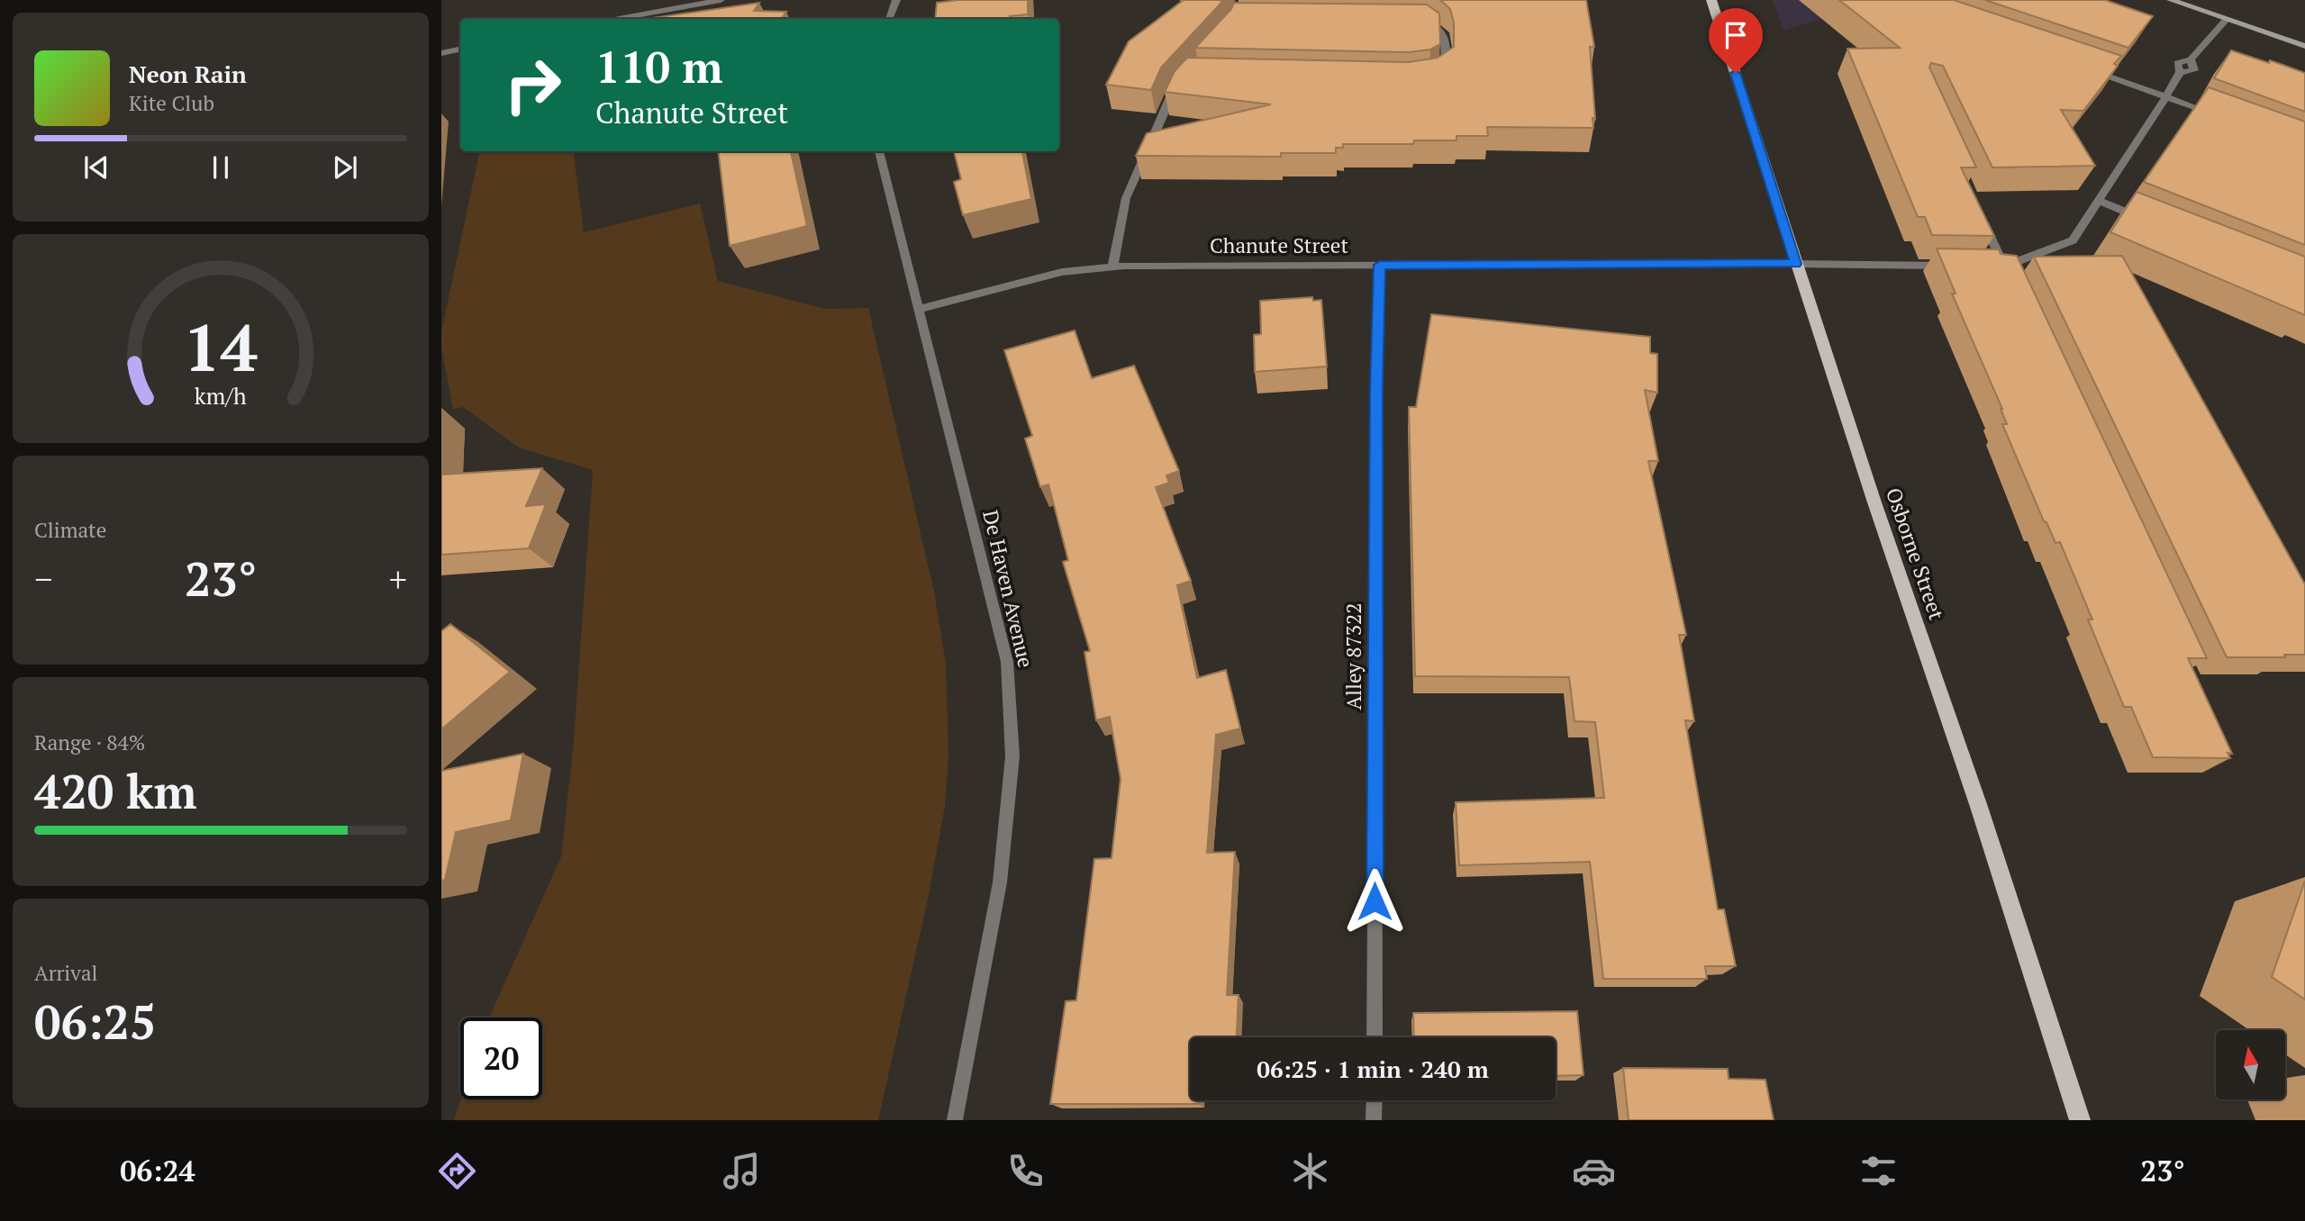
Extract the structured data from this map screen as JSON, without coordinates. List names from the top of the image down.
{
  "streets": {
    "main road": ["Osborne Street"],
    "street": ["Chanute Street", "De Haven Avenue", "Alley 87322"]
  },
  "crossings": [
    ["Chanute Street", "Osborne Street"],
    ["Chanute Street", "De Haven Avenue"],
    ["Chanute Street", "Alley 87322"]
  ],
  "north": "top",
  "page": {
    "turn": ["110 m", "Chanute Street"],
    "song": ["Neon Rain", "Kite Club"],
    "tile": [
      "Climate",
      ["Range · 84%", "420 km"],
      ["Arrival", "06:25"]
    ],
    "heat": ["−", "23°", "+"],
    "limit": "20",
    "trip": "06:25 · 1 min · 240 m",
    "tabs": ["06:24", "23°"],
    "gauge": ["14", "km/h"]
  }
}
